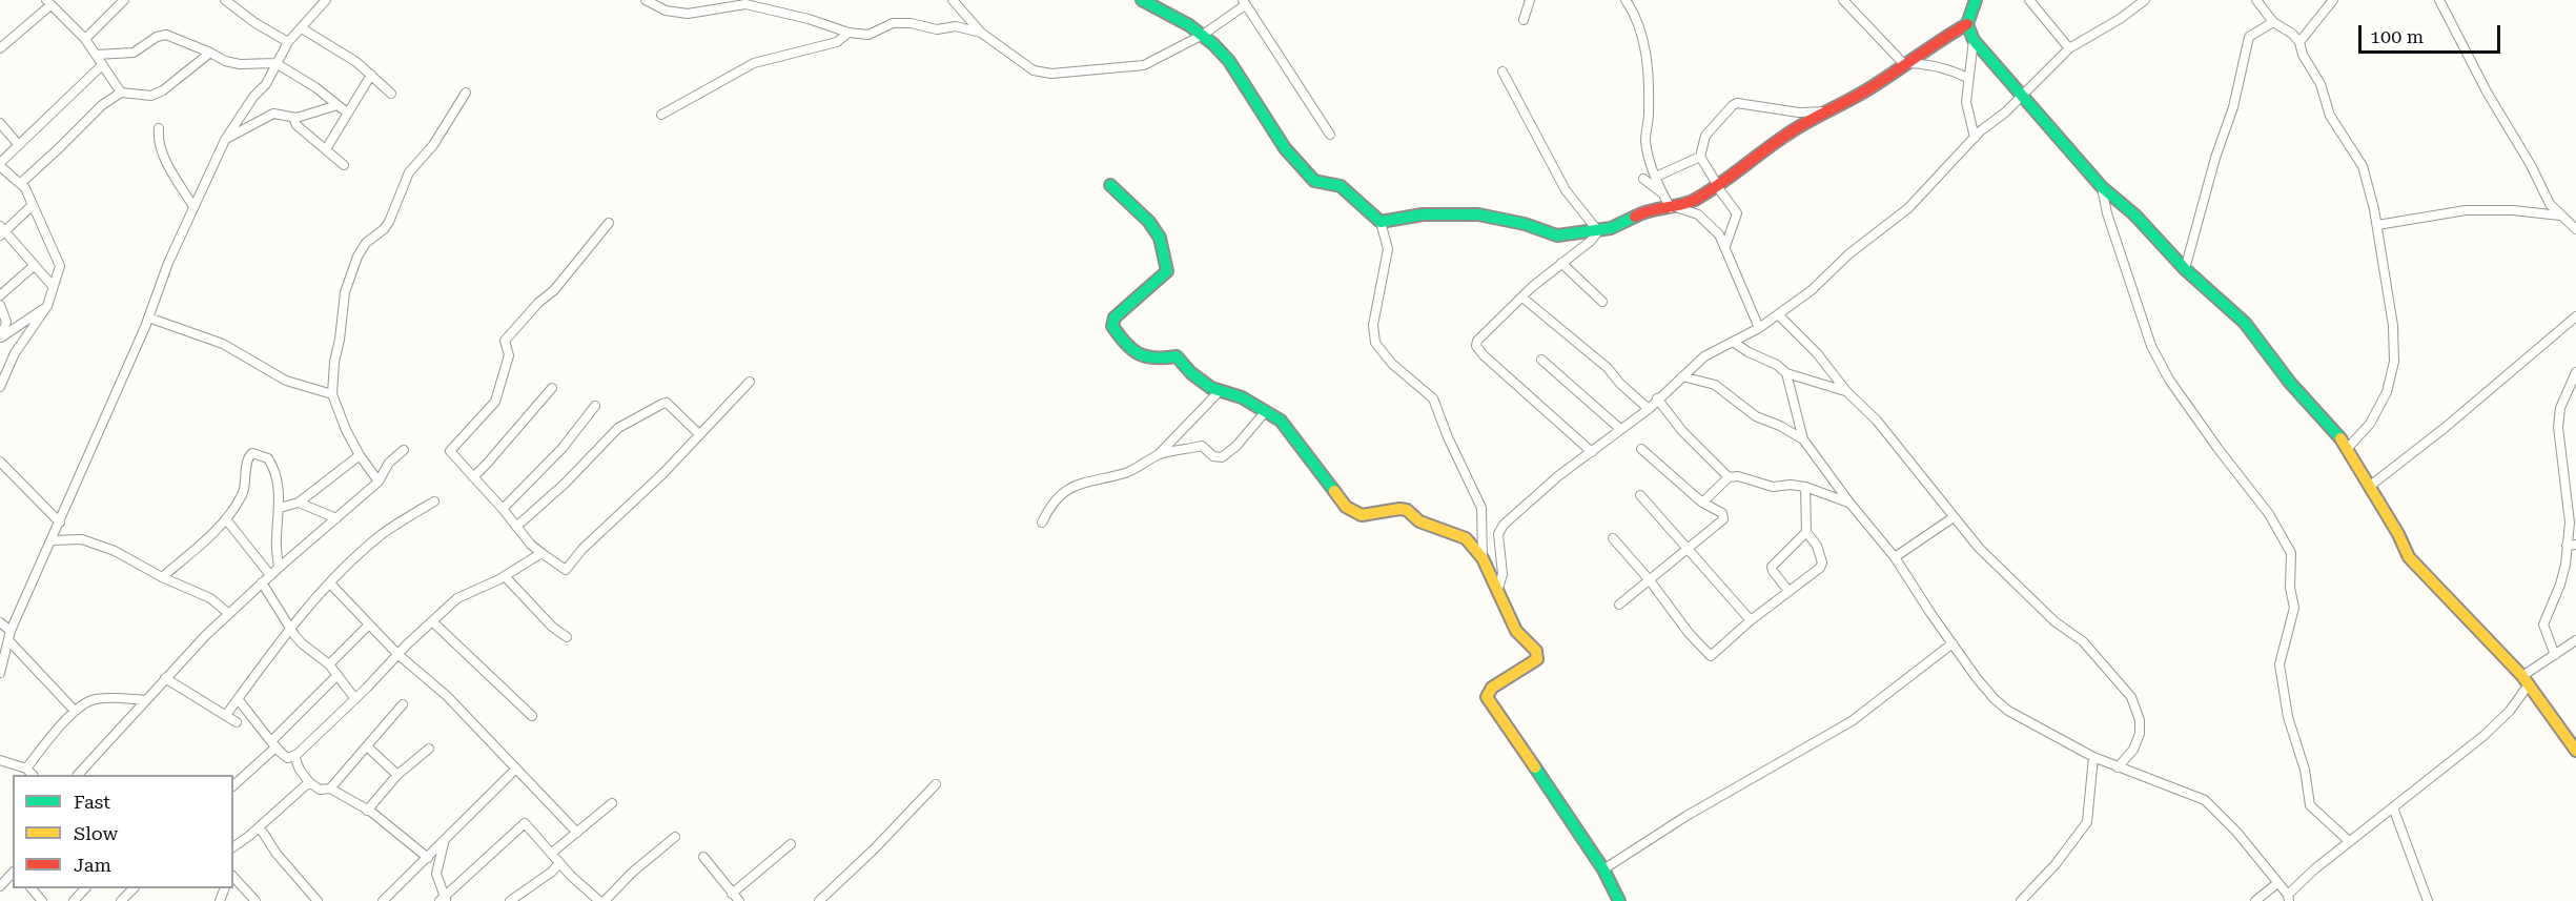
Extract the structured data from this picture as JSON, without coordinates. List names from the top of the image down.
{
  "legend": ["Fast", "Slow", "Jam"],
  "scale_bar": "100 m"
}
